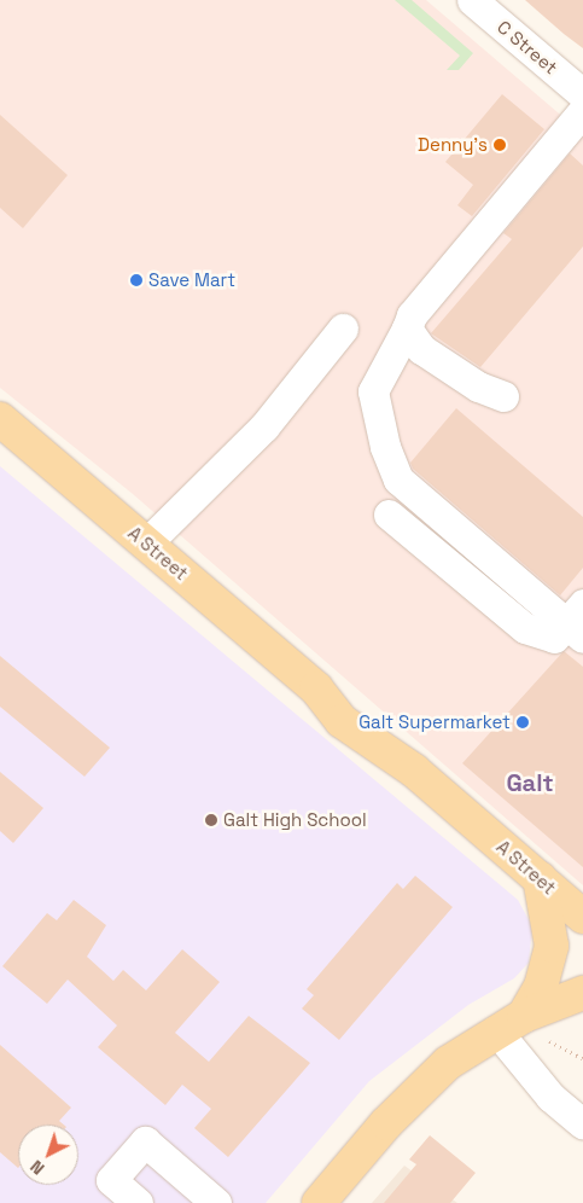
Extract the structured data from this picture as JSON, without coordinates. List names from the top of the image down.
{
  "streets": {
    "main road": ["A Street"],
    "street": ["C Street"]
  },
  "districts": ["Galt"],
  "places": [
    "Denny's",
    "Save Mart",
    "Galt Supermarket",
    "Galt High School"
  ],
  "north": "bottom left"
}
